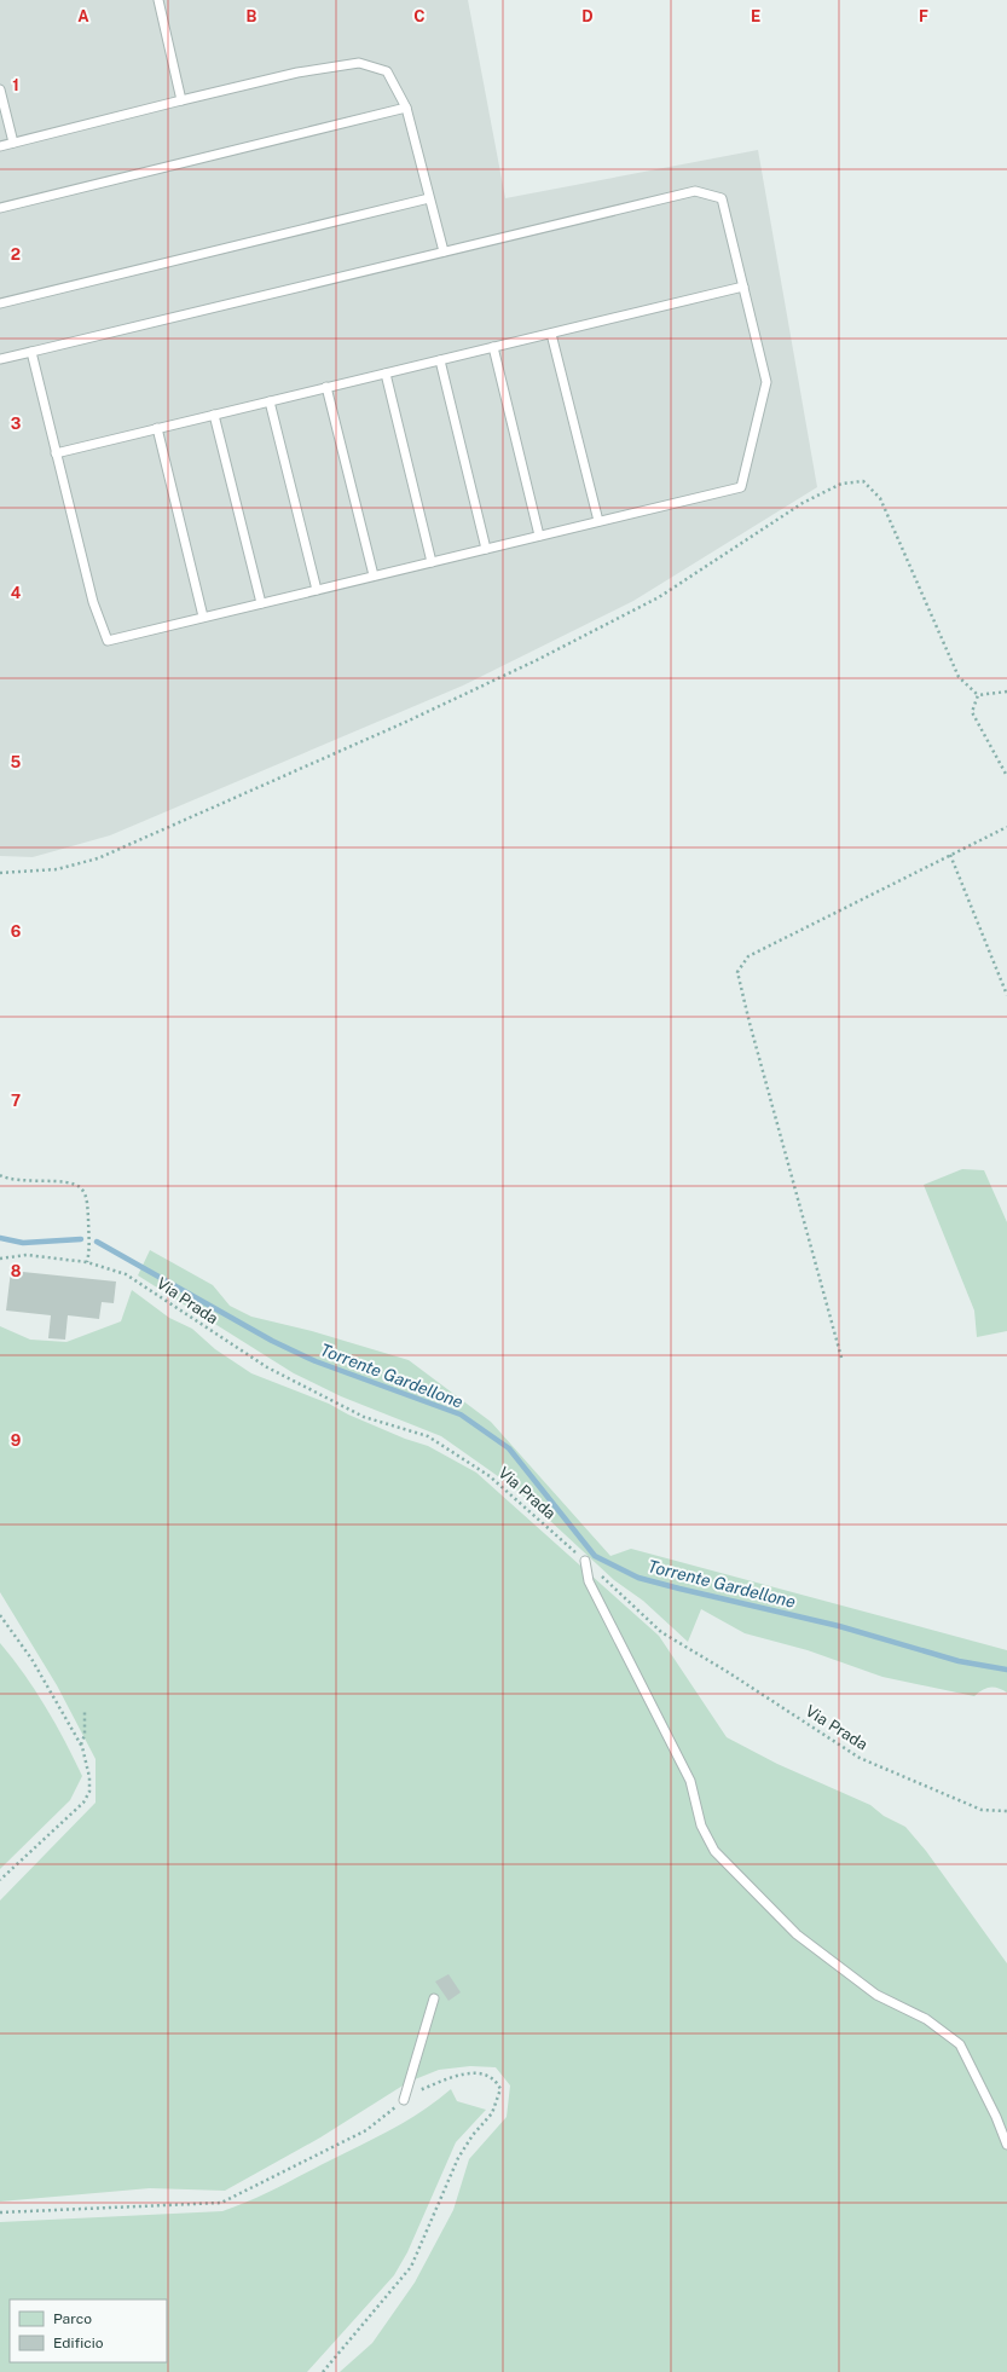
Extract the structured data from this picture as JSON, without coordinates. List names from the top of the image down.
{
  "streets": {
    "path": ["Via Prada"]
  },
  "water": ["Torrente Gardellone"],
  "legend": ["Parco", "Edificio"],
  "grid": {
    "columns": [
      "A",
      "B",
      "C",
      "D",
      "E",
      "F"
    ],
    "rows": [
      "1",
      "2",
      "3",
      "4",
      "5",
      "6",
      "7",
      "8",
      "9"
    ]
  }
}
